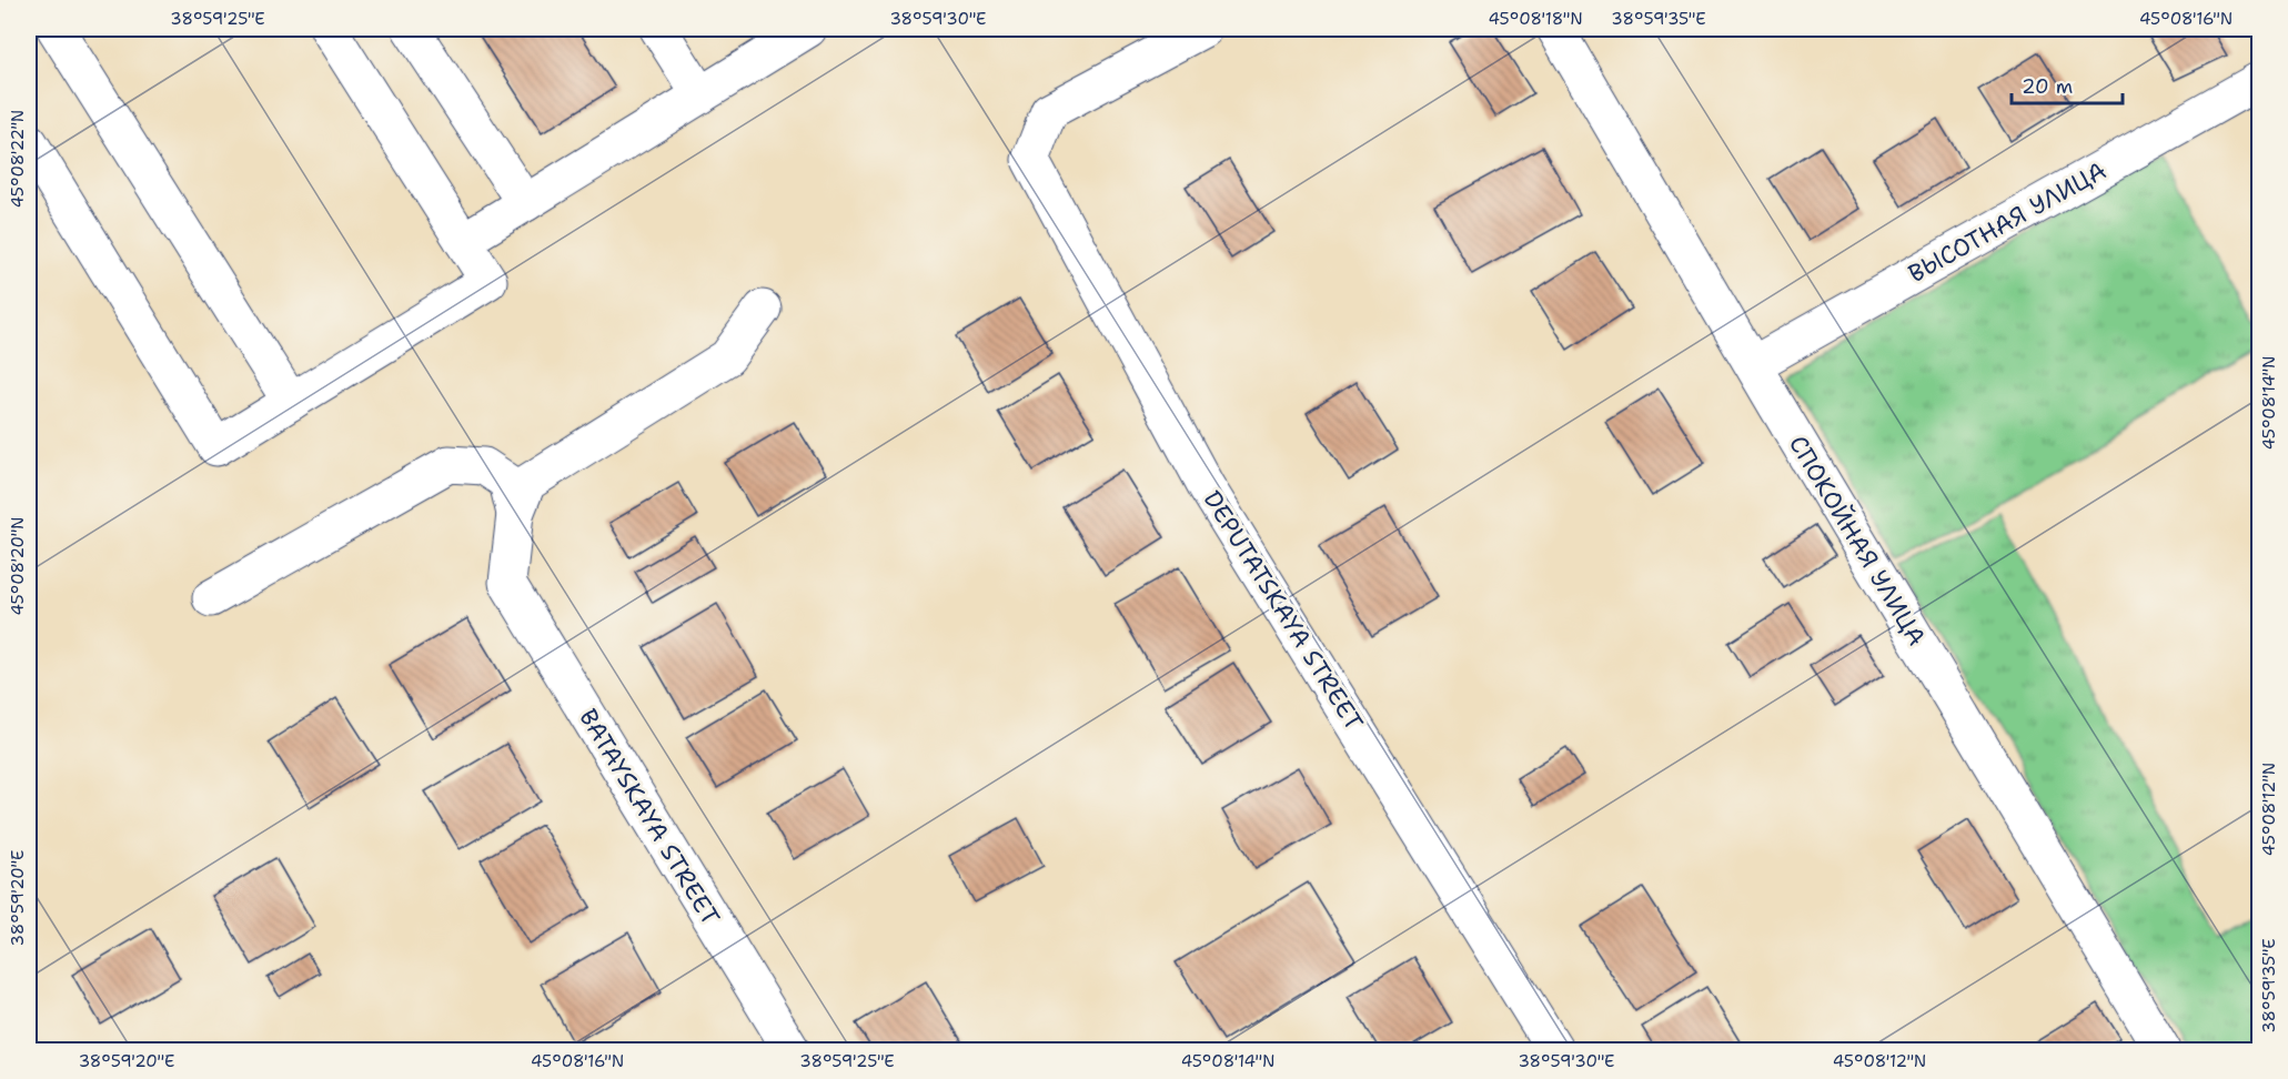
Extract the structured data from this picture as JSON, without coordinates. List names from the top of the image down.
{
  "streets": {
    "street": [
      "ВЫСОТНАЯ УЛИЦА",
      "СПОКОЙНАЯ УЛИЦА",
      "DEPUTATSKAYA STREET",
      "BATAYSKAYA STREET"
    ]
  },
  "crossings": [
    ["ВЫСОТНАЯ УЛИЦА", "СПОКОЙНАЯ УЛИЦА"]
  ],
  "scale_bar": "20 m",
  "coordinates": [
    "38°59'25\"E",
    "38°59'30\"E",
    "45°08'18\"N",
    "38°59'35\"E",
    "45°08'16\"N",
    "45°08'22\"N",
    "45°08'14\"N",
    "45°08'20\"N",
    "45°08'12\"N",
    "38°59'20\"E"
  ]
}
